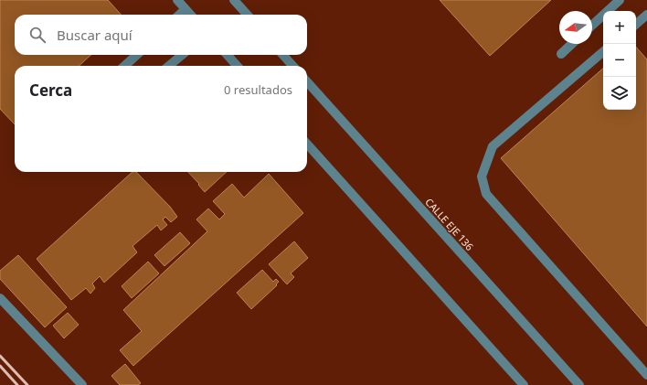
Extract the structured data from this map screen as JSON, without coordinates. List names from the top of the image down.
{
  "streets": {
    "street": ["CALLE EJE 136"]
  },
  "north": "left",
  "page": {
    "map_buttons": ["+", "−"],
    "search": "Buscar aquí",
    "heading": ["Cerca", "0 resultados"]
  }
}
